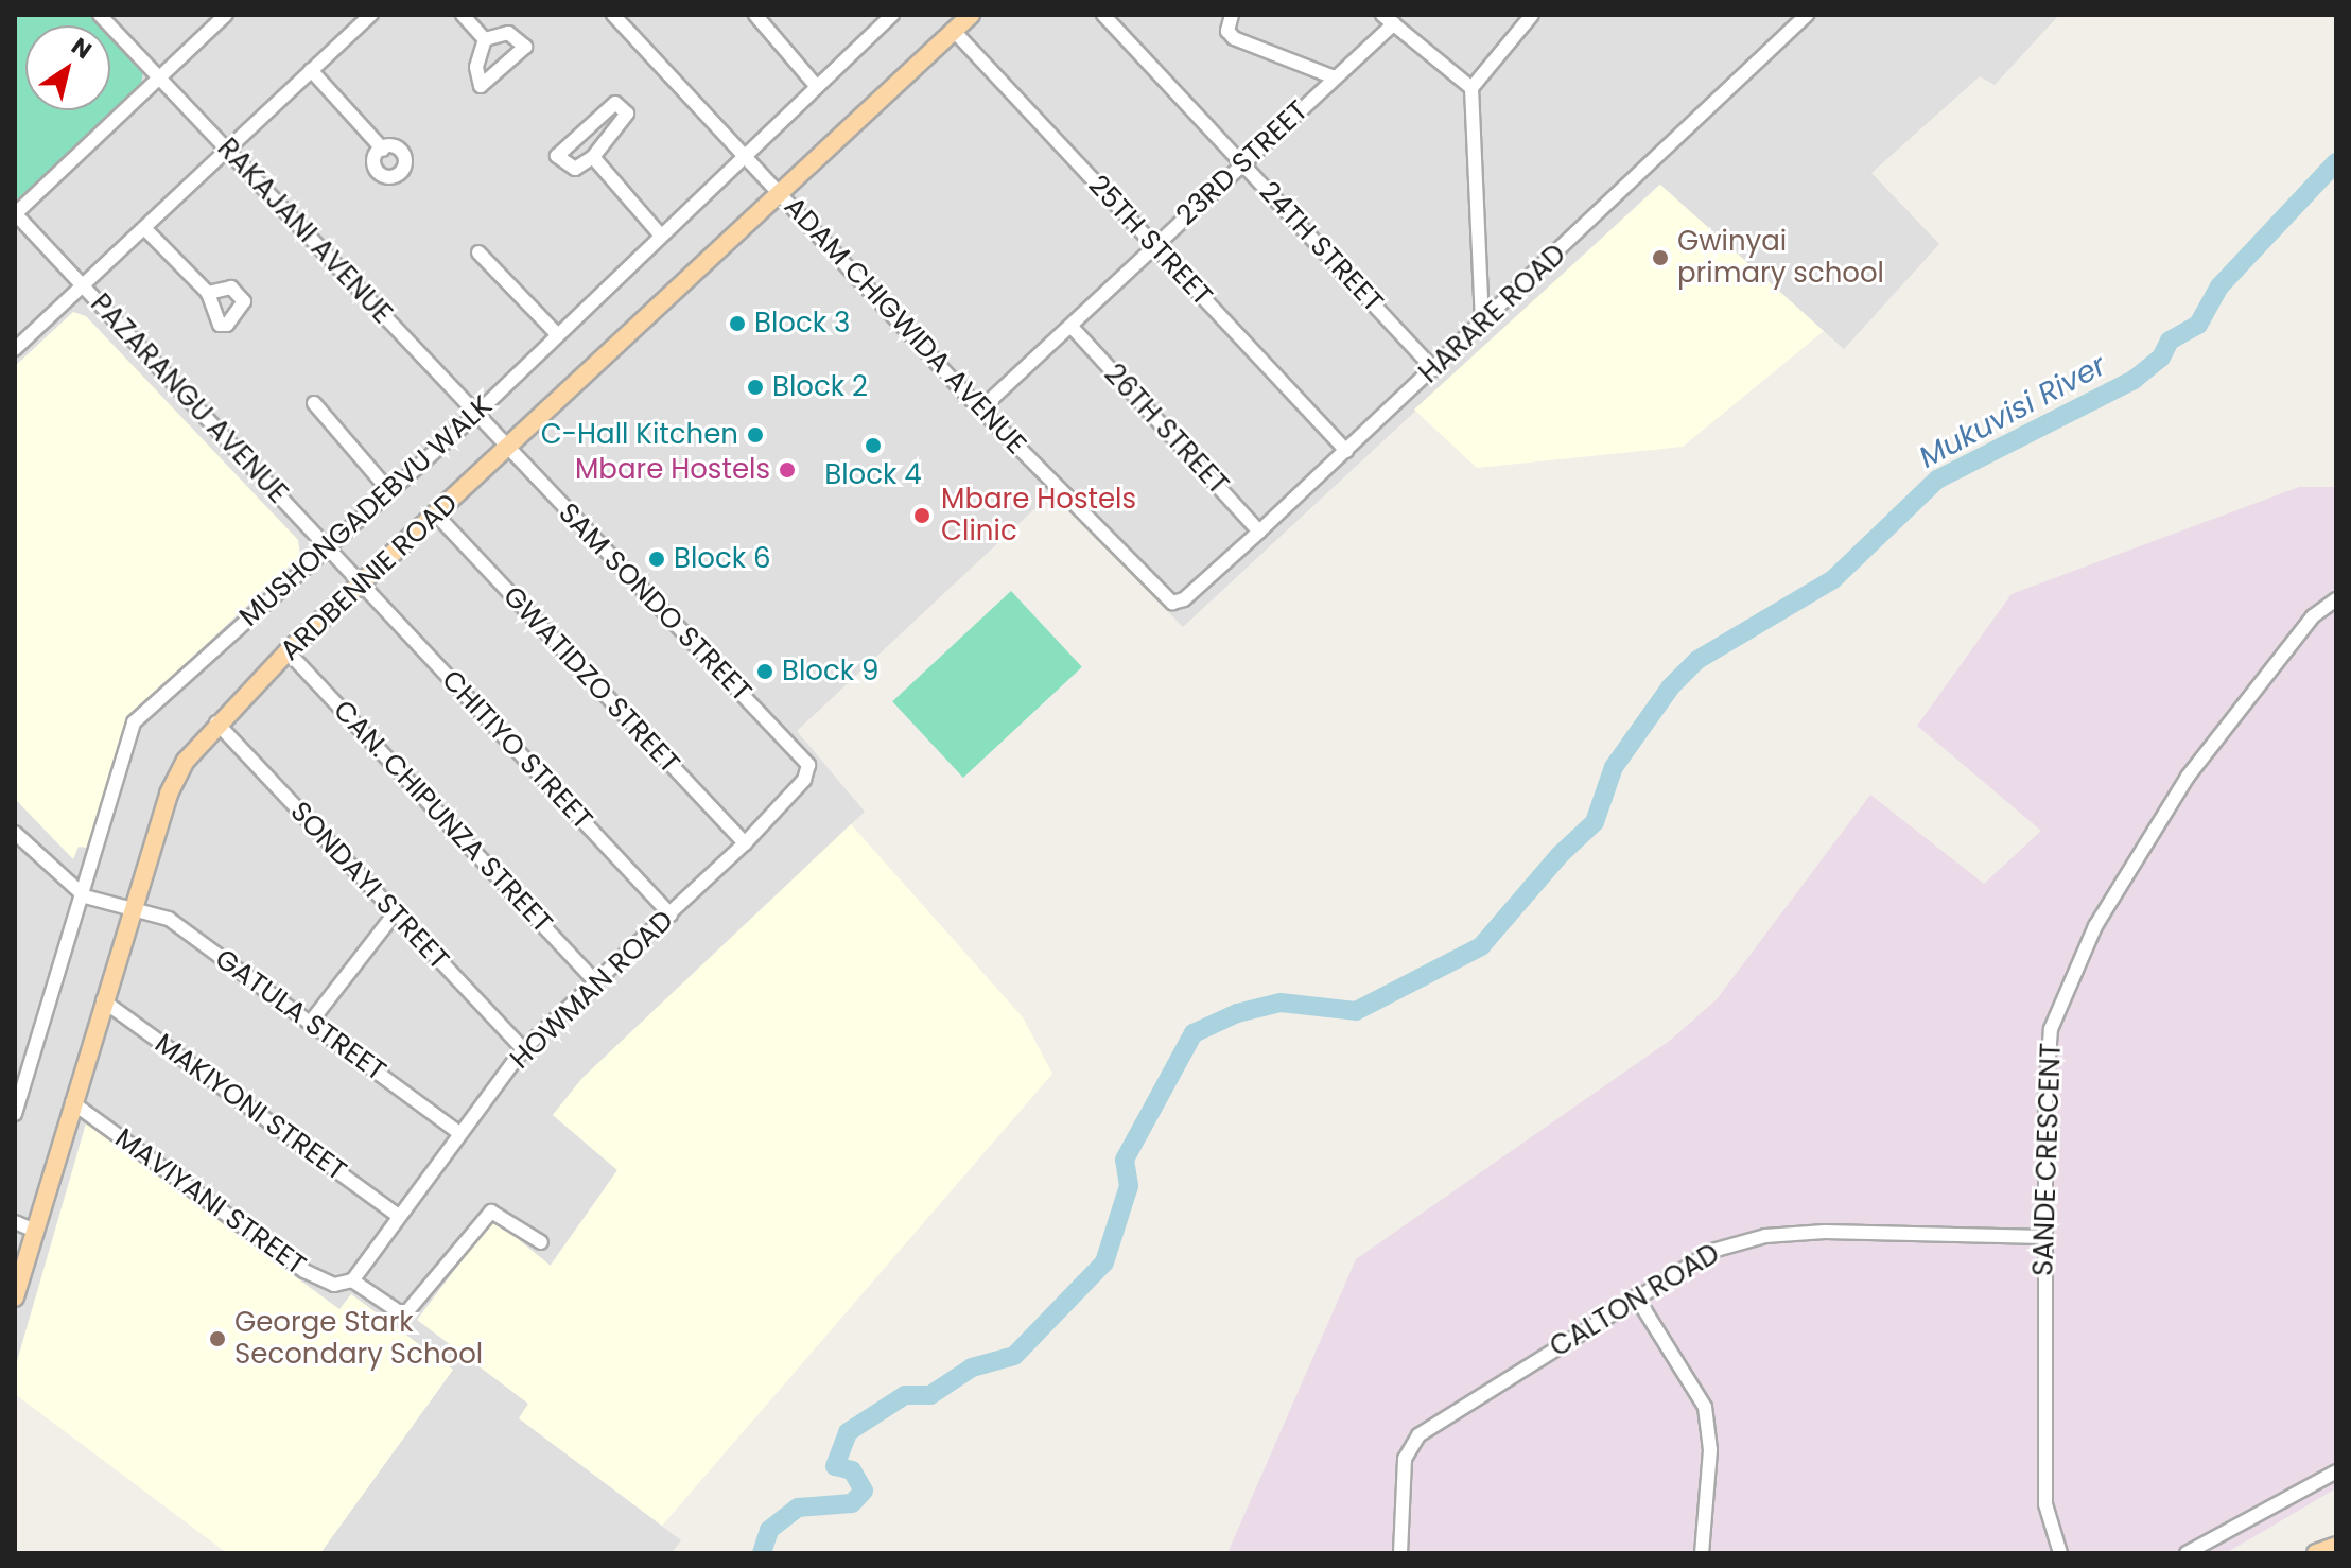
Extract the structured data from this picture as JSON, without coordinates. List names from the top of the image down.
{
  "streets": {
    "main road": ["ARDBENNIE ROAD"],
    "street": [
      "23RD STREET",
      "RAKAJANI AVENUE",
      "25TH STREET",
      "24TH STREET",
      "HARARE ROAD",
      "ADAM CHIGWIDA AVENUE",
      "PAZARANGU AVENUE",
      "26TH STREET",
      "MUSHONGADEBVU WALK",
      "SAM SONDO STREET",
      "GWATIDZO STREET",
      "CHITIYO STREET",
      "CAN. CHIPUNZA STREET",
      "SONDAYI STREET",
      "HOWMAN ROAD",
      "GATULA STREET",
      "MAKIYONI STREET",
      "SANDE CRESCENT",
      "MAVIYANI STREET",
      "CALTON ROAD"
    ]
  },
  "crossings": [
    ["23RD STREET", "25TH STREET"],
    ["23RD STREET", "24TH STREET"],
    ["23RD STREET", "ADAM CHIGWIDA AVENUE"],
    ["23RD STREET", "26TH STREET"],
    ["RAKAJANI AVENUE", "MUSHONGADEBVU WALK"],
    ["RAKAJANI AVENUE", "ARDBENNIE ROAD"],
    ["RAKAJANI AVENUE", "SAM SONDO STREET"],
    ["25TH STREET", "HARARE ROAD"],
    ["25TH STREET", "ARDBENNIE ROAD"],
    ["24TH STREET", "HARARE ROAD"],
    ["HARARE ROAD", "ADAM CHIGWIDA AVENUE"],
    ["HARARE ROAD", "26TH STREET"],
    ["ADAM CHIGWIDA AVENUE", "MUSHONGADEBVU WALK"],
    ["ADAM CHIGWIDA AVENUE", "ARDBENNIE ROAD"],
    ["PAZARANGU AVENUE", "MUSHONGADEBVU WALK"],
    ["PAZARANGU AVENUE", "ARDBENNIE ROAD"],
    ["PAZARANGU AVENUE", "CHITIYO STREET"],
    ["MUSHONGADEBVU WALK", "GATULA STREET"],
    ["ARDBENNIE ROAD", "SAM SONDO STREET"],
    ["ARDBENNIE ROAD", "GWATIDZO STREET"],
    ["ARDBENNIE ROAD", "CHITIYO STREET"],
    ["ARDBENNIE ROAD", "CAN. CHIPUNZA STREET"],
    ["ARDBENNIE ROAD", "SONDAYI STREET"],
    ["ARDBENNIE ROAD", "GATULA STREET"],
    ["ARDBENNIE ROAD", "MAKIYONI STREET"],
    ["ARDBENNIE ROAD", "MAVIYANI STREET"],
    ["SAM SONDO STREET", "HOWMAN ROAD"],
    ["GWATIDZO STREET", "HOWMAN ROAD"],
    ["CHITIYO STREET", "HOWMAN ROAD"],
    ["CAN. CHIPUNZA STREET", "HOWMAN ROAD"],
    ["SONDAYI STREET", "HOWMAN ROAD"],
    ["HOWMAN ROAD", "GATULA STREET"],
    ["HOWMAN ROAD", "MAKIYONI STREET"],
    ["HOWMAN ROAD", "MAVIYANI STREET"],
    ["SANDE CRESCENT", "CALTON ROAD"]
  ],
  "water": ["Mukuvisi River"],
  "places": [
    "Gwinyai primary school",
    "Block 3",
    "Block 2",
    "C-Hall Kitchen",
    "Block 4",
    "Mbare Hostels",
    "Mbare Hostels Clinic",
    "Block 6",
    "Block 9",
    "George Stark Secondary School"
  ],
  "north": "top right"
}
